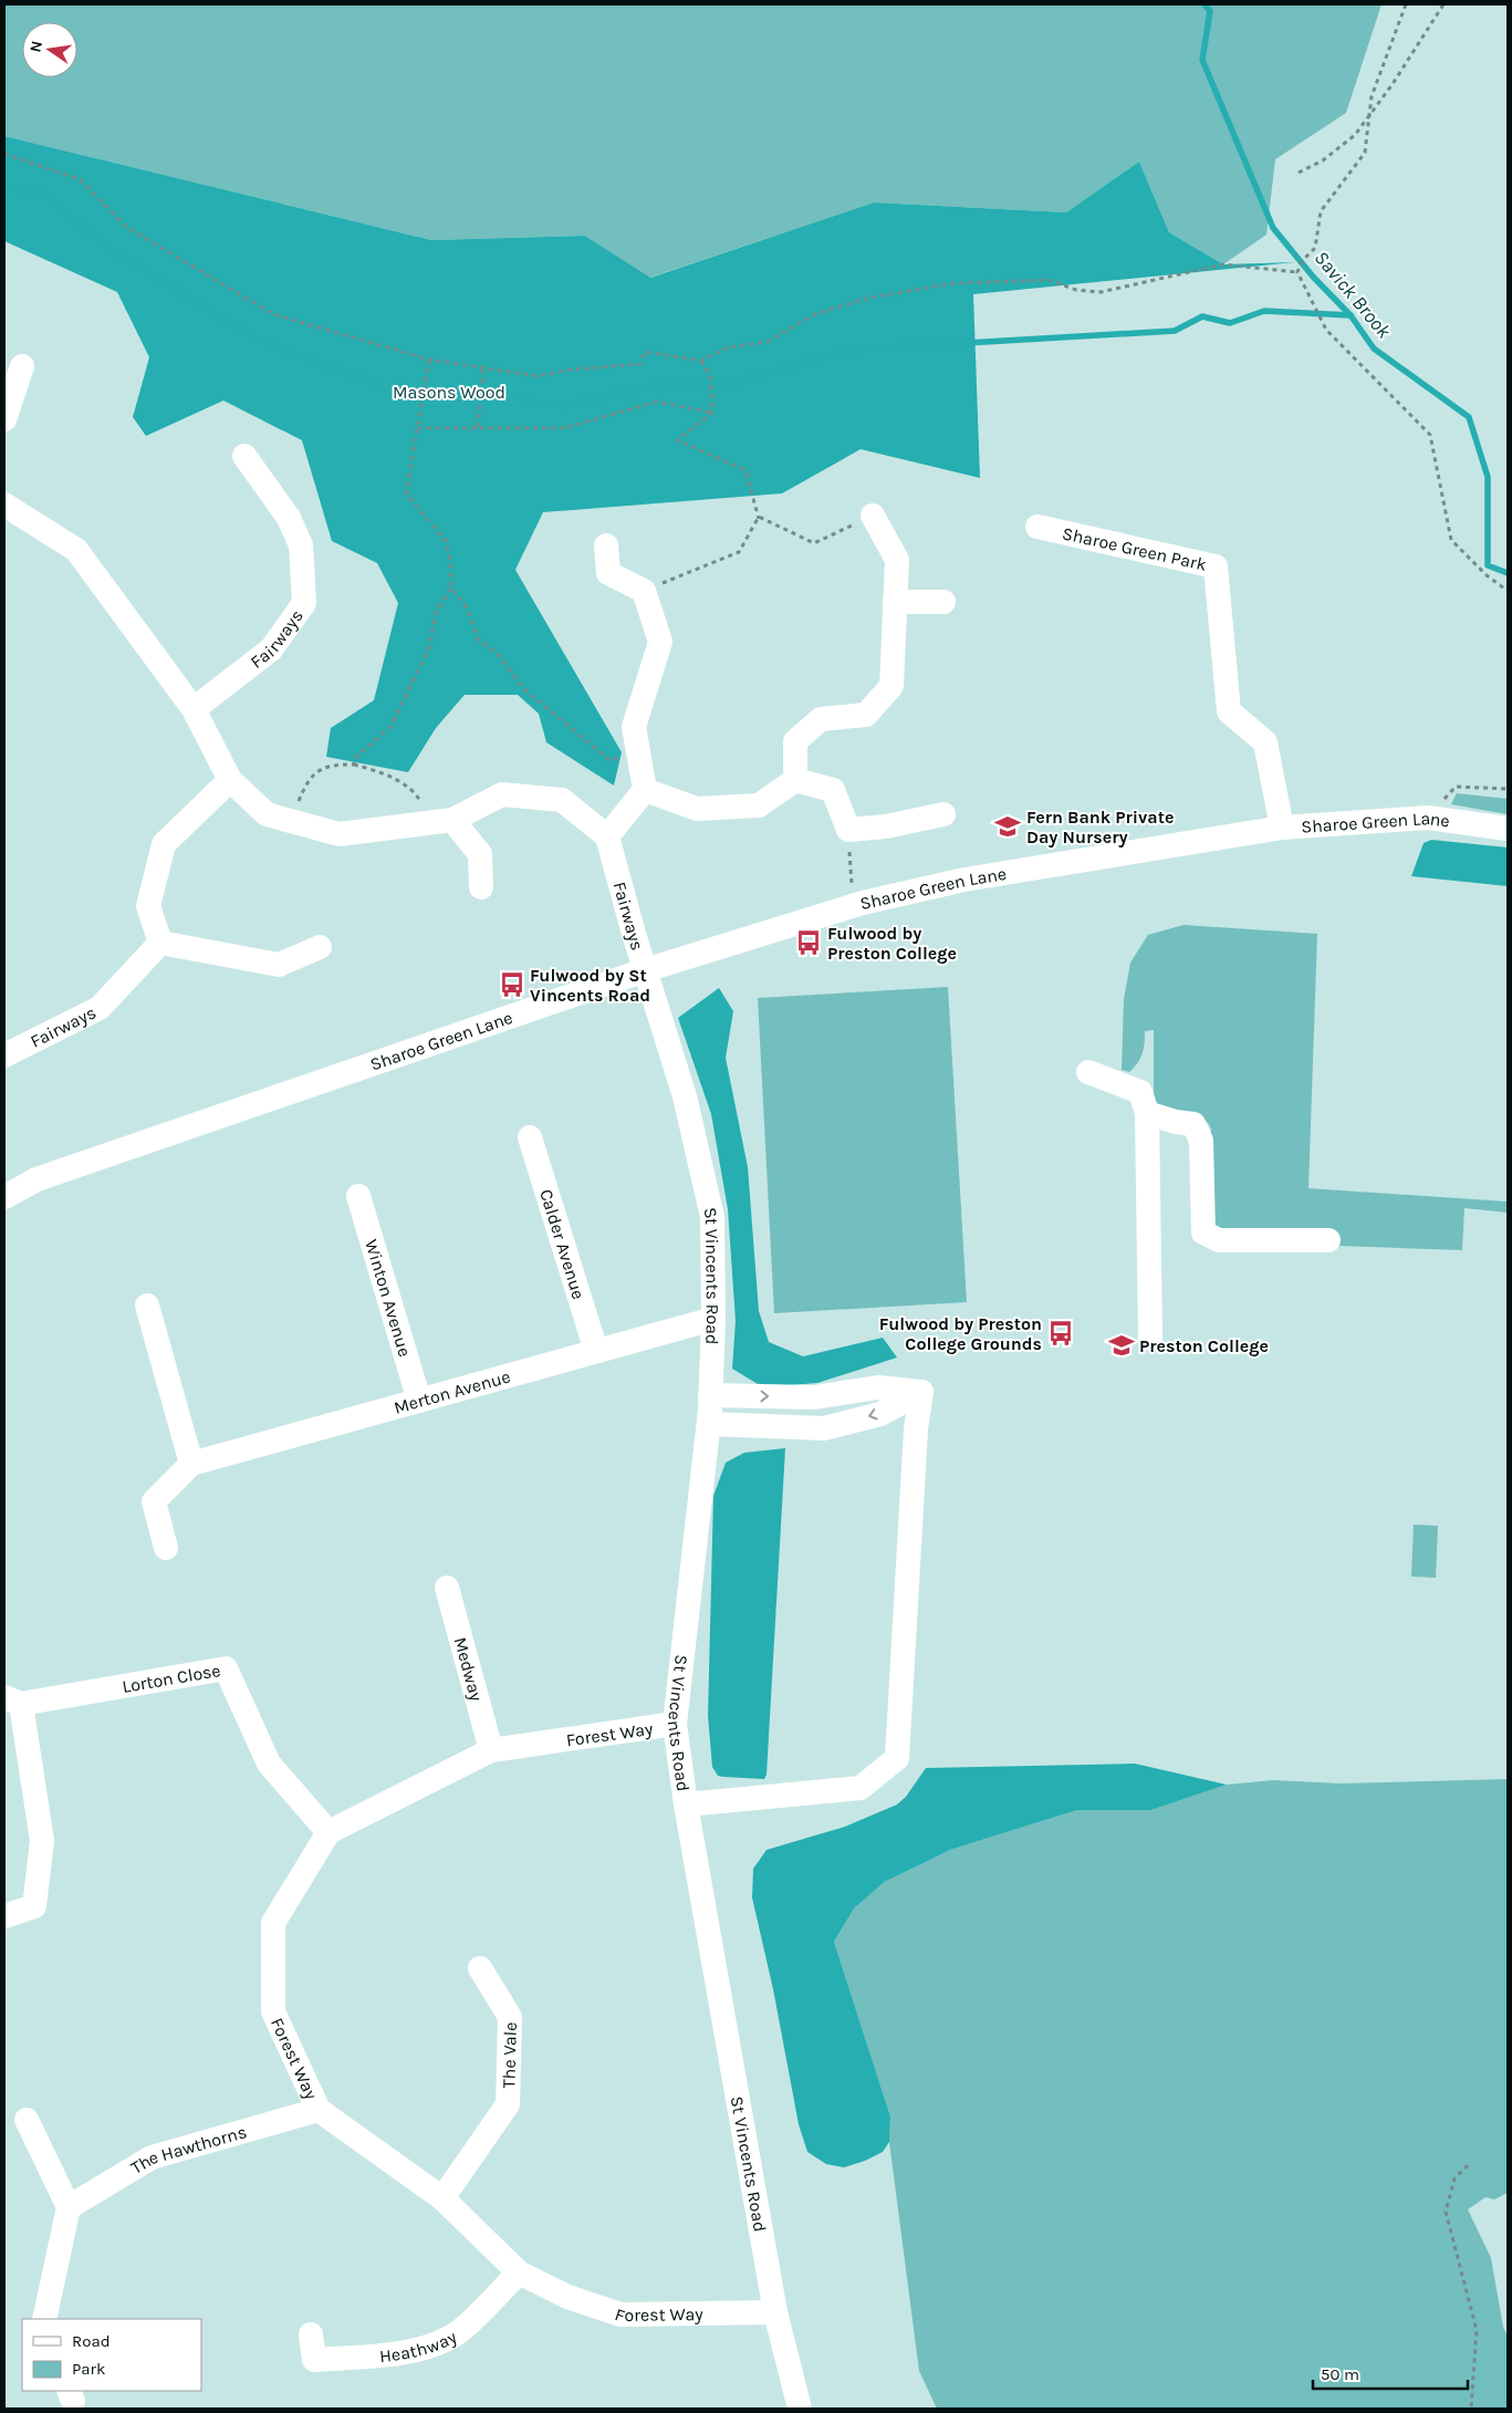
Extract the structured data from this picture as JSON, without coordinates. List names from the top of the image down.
{
  "streets": {
    "street": [
      "Sharoe Green Park",
      "Fairways",
      "Sharoe Green Lane",
      "Calder Avenue",
      "St Vincents Road",
      "Winton Avenue",
      "Merton Avenue",
      "Medway",
      "Lorton Close",
      "Forest Way",
      "The Vale",
      "The Hawthorns",
      "Heathway"
    ]
  },
  "crossings": [
    ["Sharoe Green Park", "Sharoe Green Lane"],
    ["Fairways", "Sharoe Green Lane"],
    ["Fairways", "St Vincents Road"],
    ["Sharoe Green Lane", "St Vincents Road"],
    ["Calder Avenue", "Merton Avenue"],
    ["St Vincents Road", "Merton Avenue"],
    ["St Vincents Road", "Forest Way"],
    ["Winton Avenue", "Merton Avenue"],
    ["Medway", "Forest Way"],
    ["Lorton Close", "Forest Way"],
    ["Forest Way", "The Vale"],
    ["Forest Way", "The Hawthorns"],
    ["Forest Way", "Heathway"]
  ],
  "water": ["Savick Brook"],
  "parks": ["Masons Wood"],
  "places": {
    "school or university": ["Fern Bank Private Day Nursery", "Preston College"],
    "bus stop": ["Fulwood by Preston College", "Fulwood by St Vincents Road", "Fulwood by Preston College Grounds"]
  },
  "legend": ["Road", "Park"],
  "scale_bar": "50 m",
  "north": "left"
}
